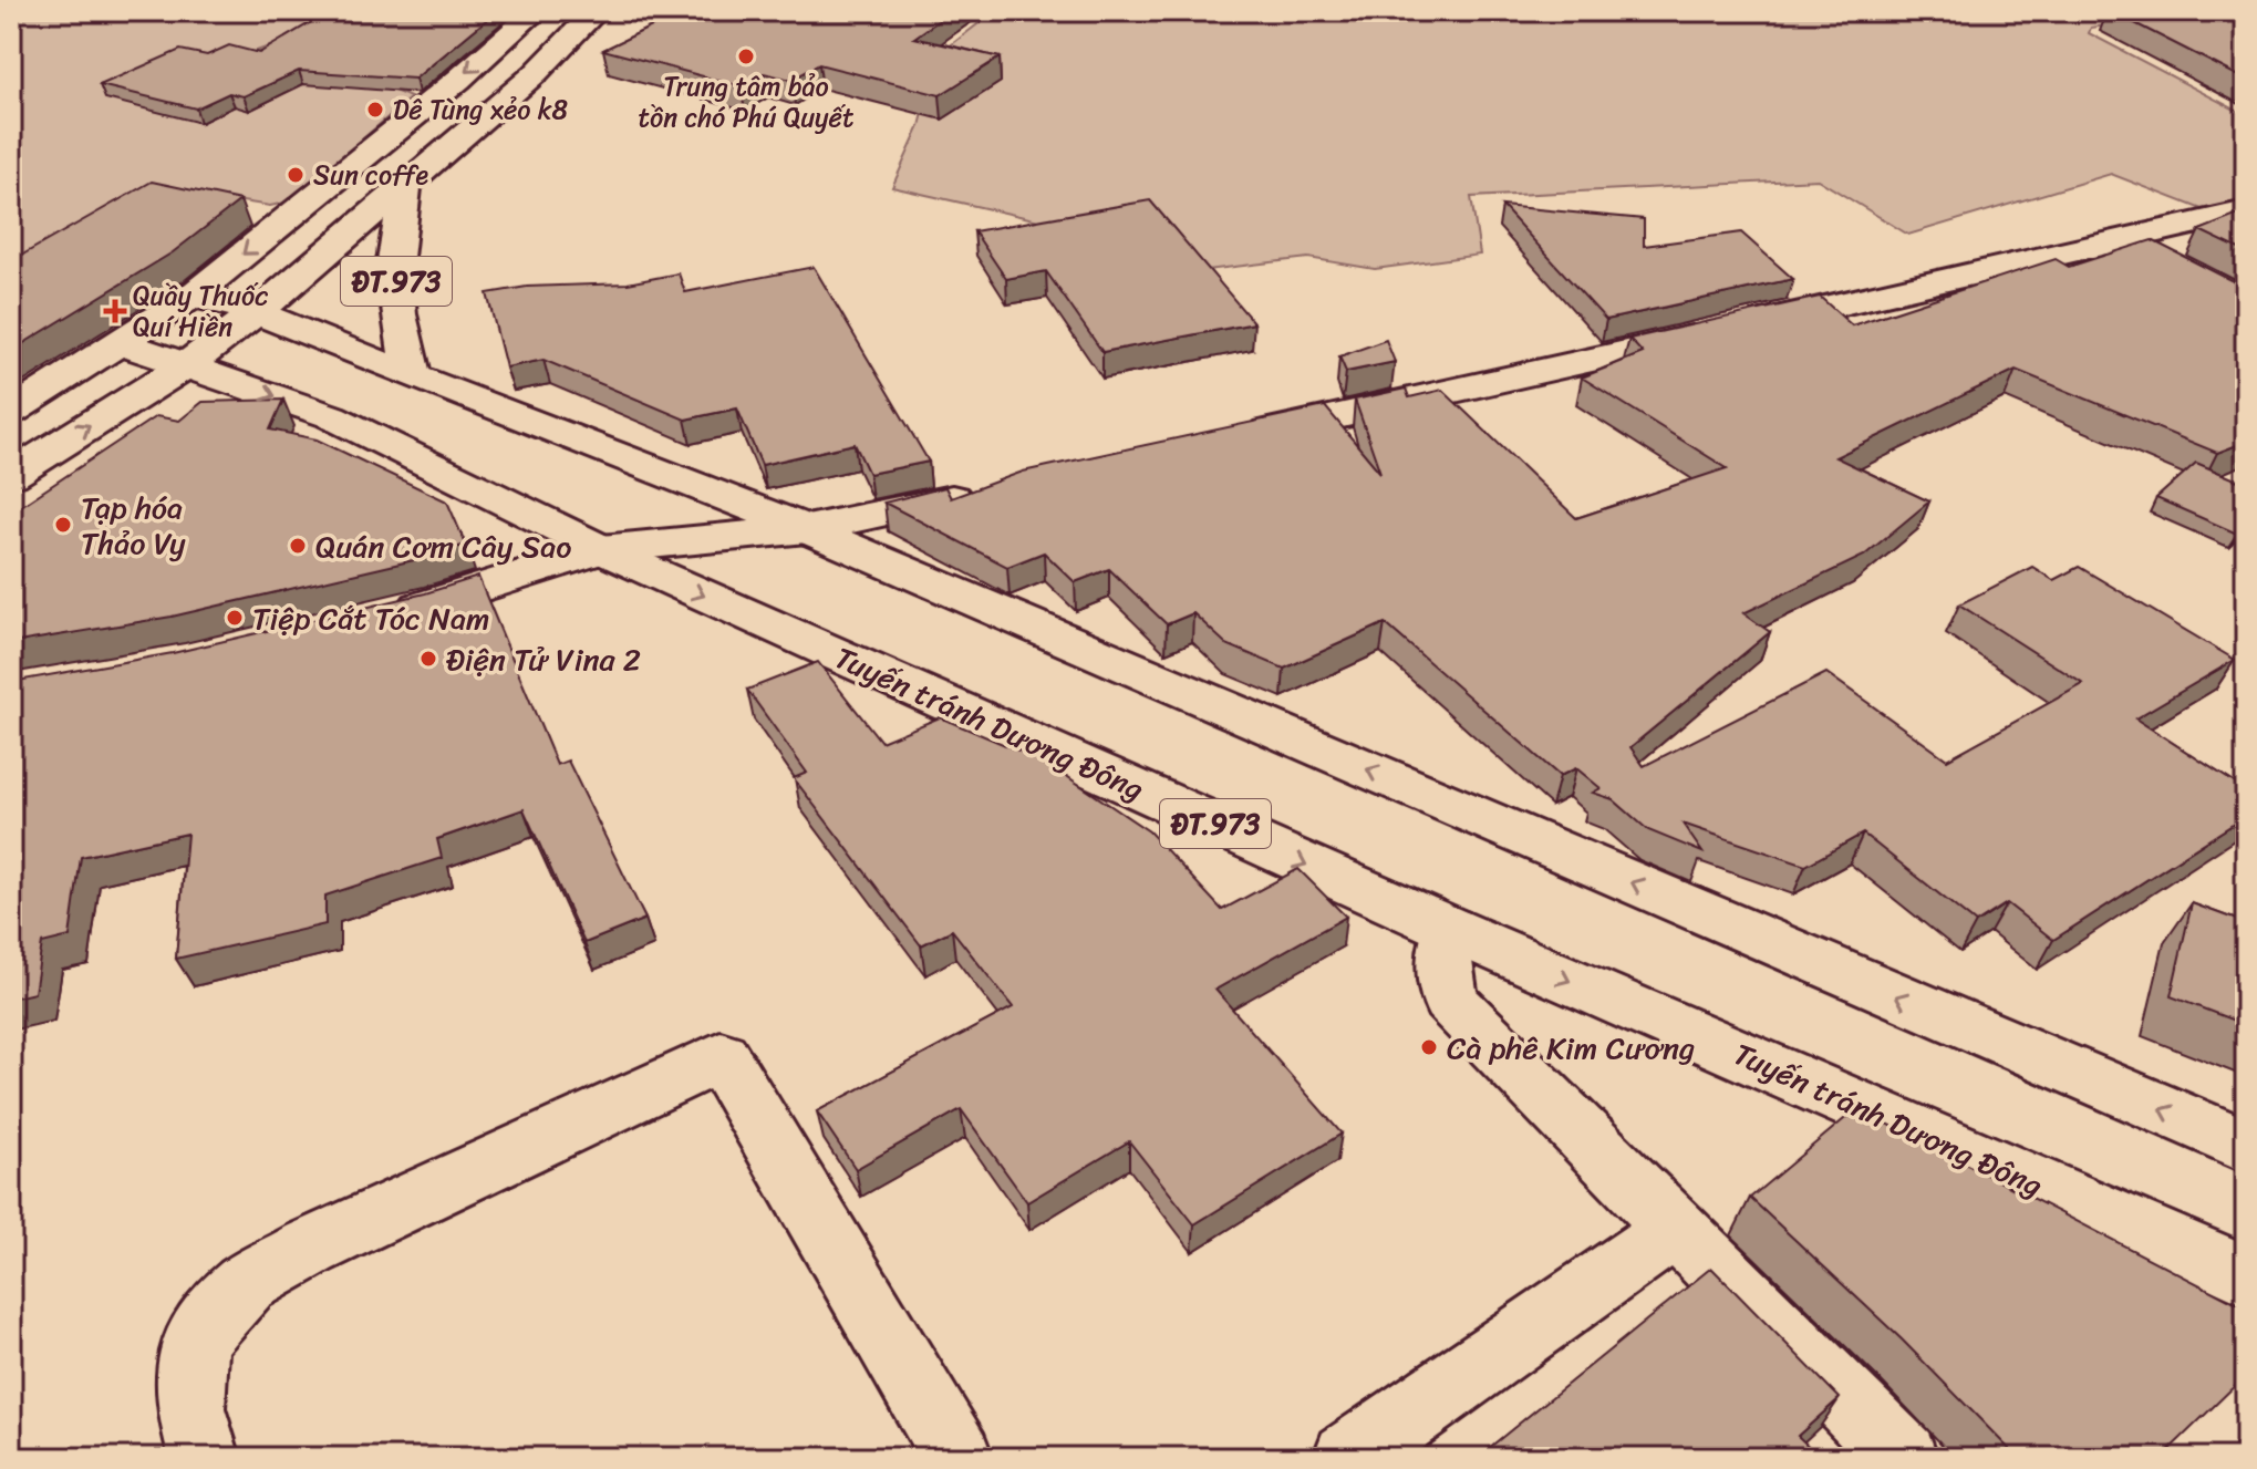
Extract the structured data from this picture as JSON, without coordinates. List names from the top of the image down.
{
  "streets": {
    "main road": ["ĐT.973", "Tuyến tránh Dương Đông"]
  },
  "crossings": [
    ["ĐT.973", "Tuyến tránh Dương Đông"]
  ],
  "places": {
    "other": [
      "Trung tâm bảo tồn chó Phú Quyết",
      "Dê Tùng xẻo k8",
      "Sun coffe",
      "Tạp hóa Thảo Vy",
      "Quán Cơm Cây Sao",
      "Tiệp Cắt Tóc Nam",
      "Điện Tử Vina 2",
      "Cà phê Kim Cương"
    ],
    "health": ["Quầy Thuốc Quí Hiền"]
  }
}
